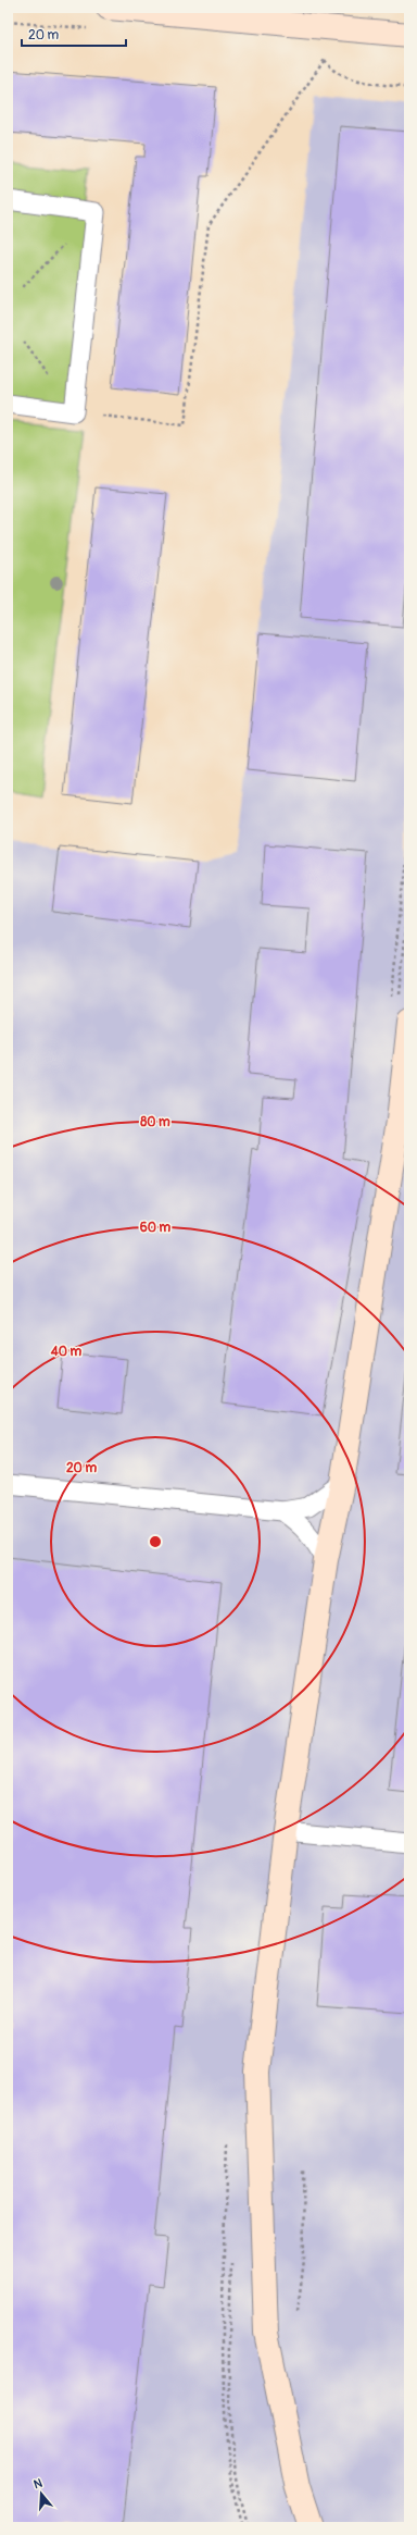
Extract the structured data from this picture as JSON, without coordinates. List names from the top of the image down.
{
  "scale_bar": "20 m",
  "north": "top",
  "rings": [
    "80 m",
    "60 m",
    "40 m",
    "20 m"
  ]
}
